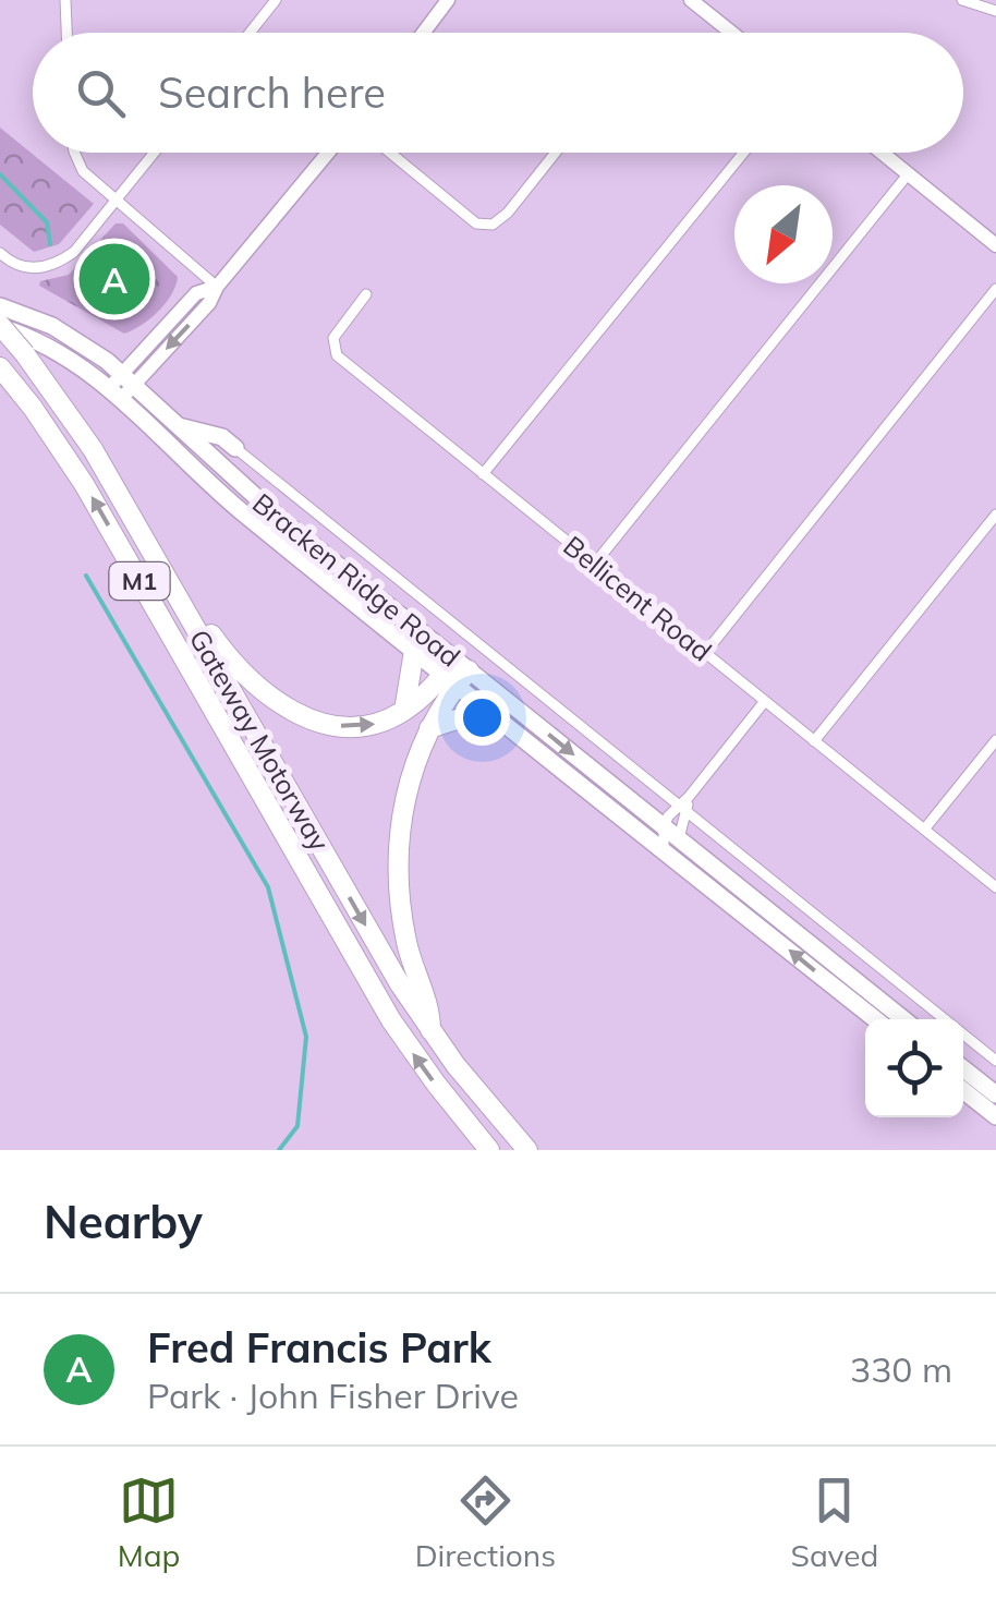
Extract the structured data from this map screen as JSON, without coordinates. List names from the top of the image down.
{
  "streets": {
    "highway": ["M1", "Gateway Motorway"],
    "main road": ["Bracken Ridge Road"],
    "street": ["Bellicent Road"]
  },
  "crossings": [
    ["Bracken Ridge Road", "Gateway Motorway"]
  ],
  "north": "bottom left",
  "page": {
    "search": "Search here",
    "pins": "A",
    "heading": "Nearby",
    "list": [
      {
        "mark": "A",
        "name": "Fred Francis Park",
        "note": "Park · John Fisher Drive",
        "value": "330 m"
      }
    ],
    "nav": ["Map", "Directions", "Saved"]
  }
}
